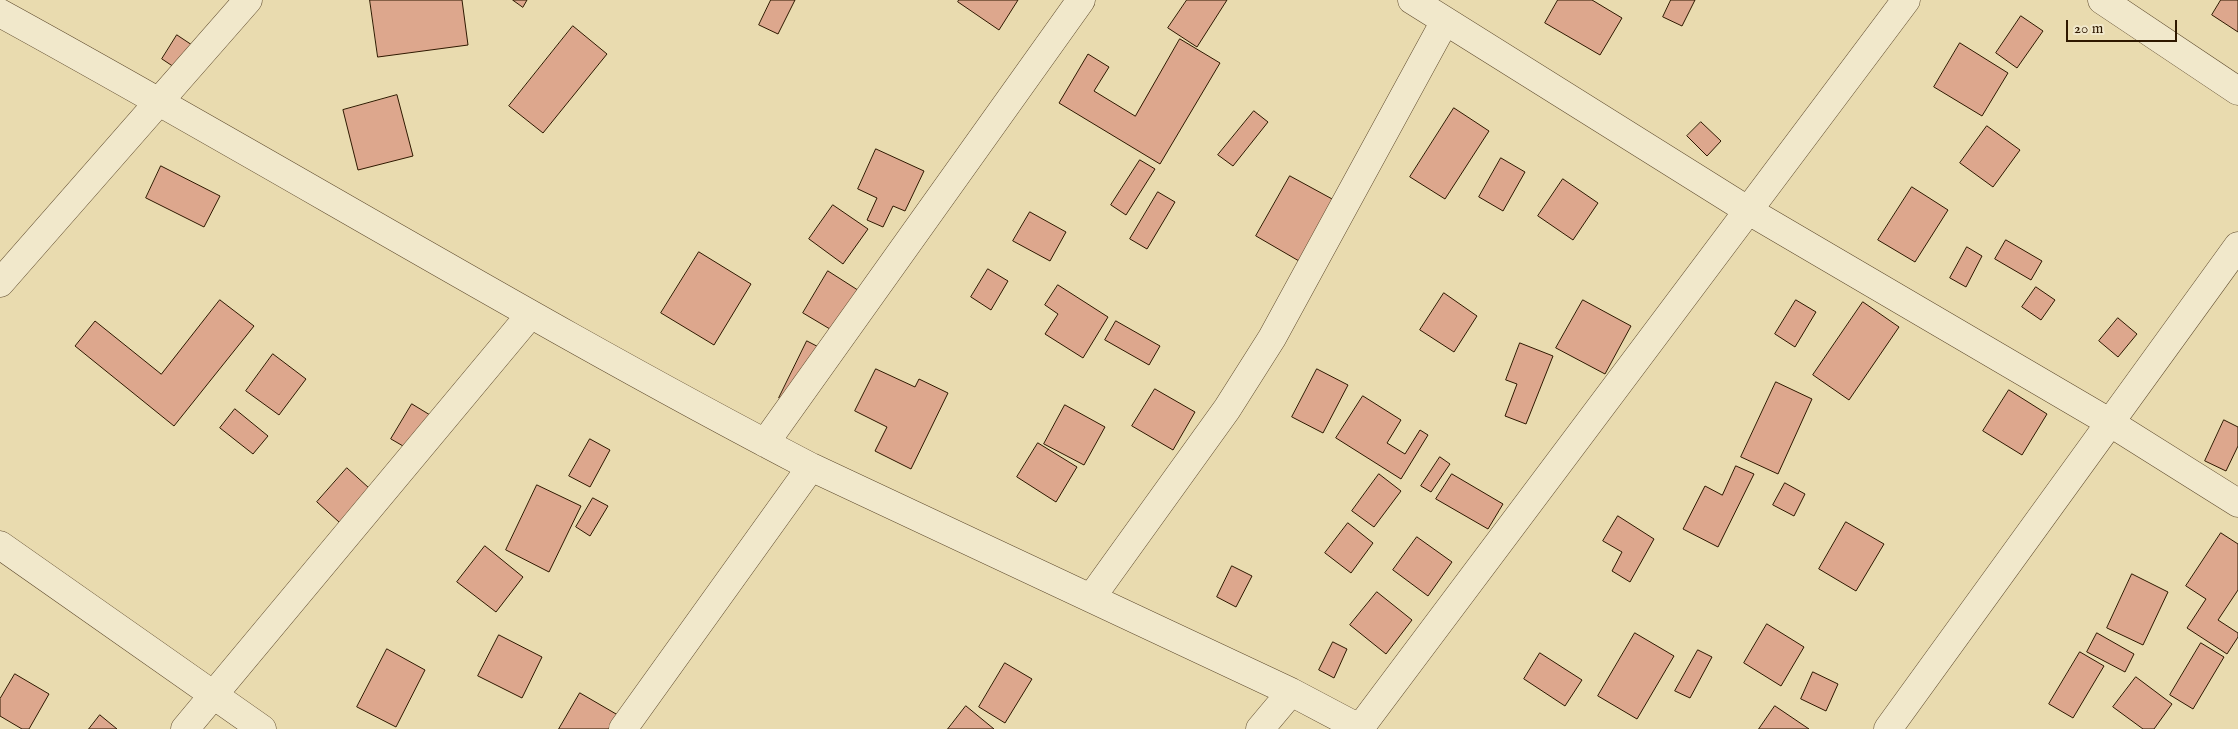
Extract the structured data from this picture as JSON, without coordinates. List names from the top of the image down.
{
  "scale_bar": "20 m"
}
